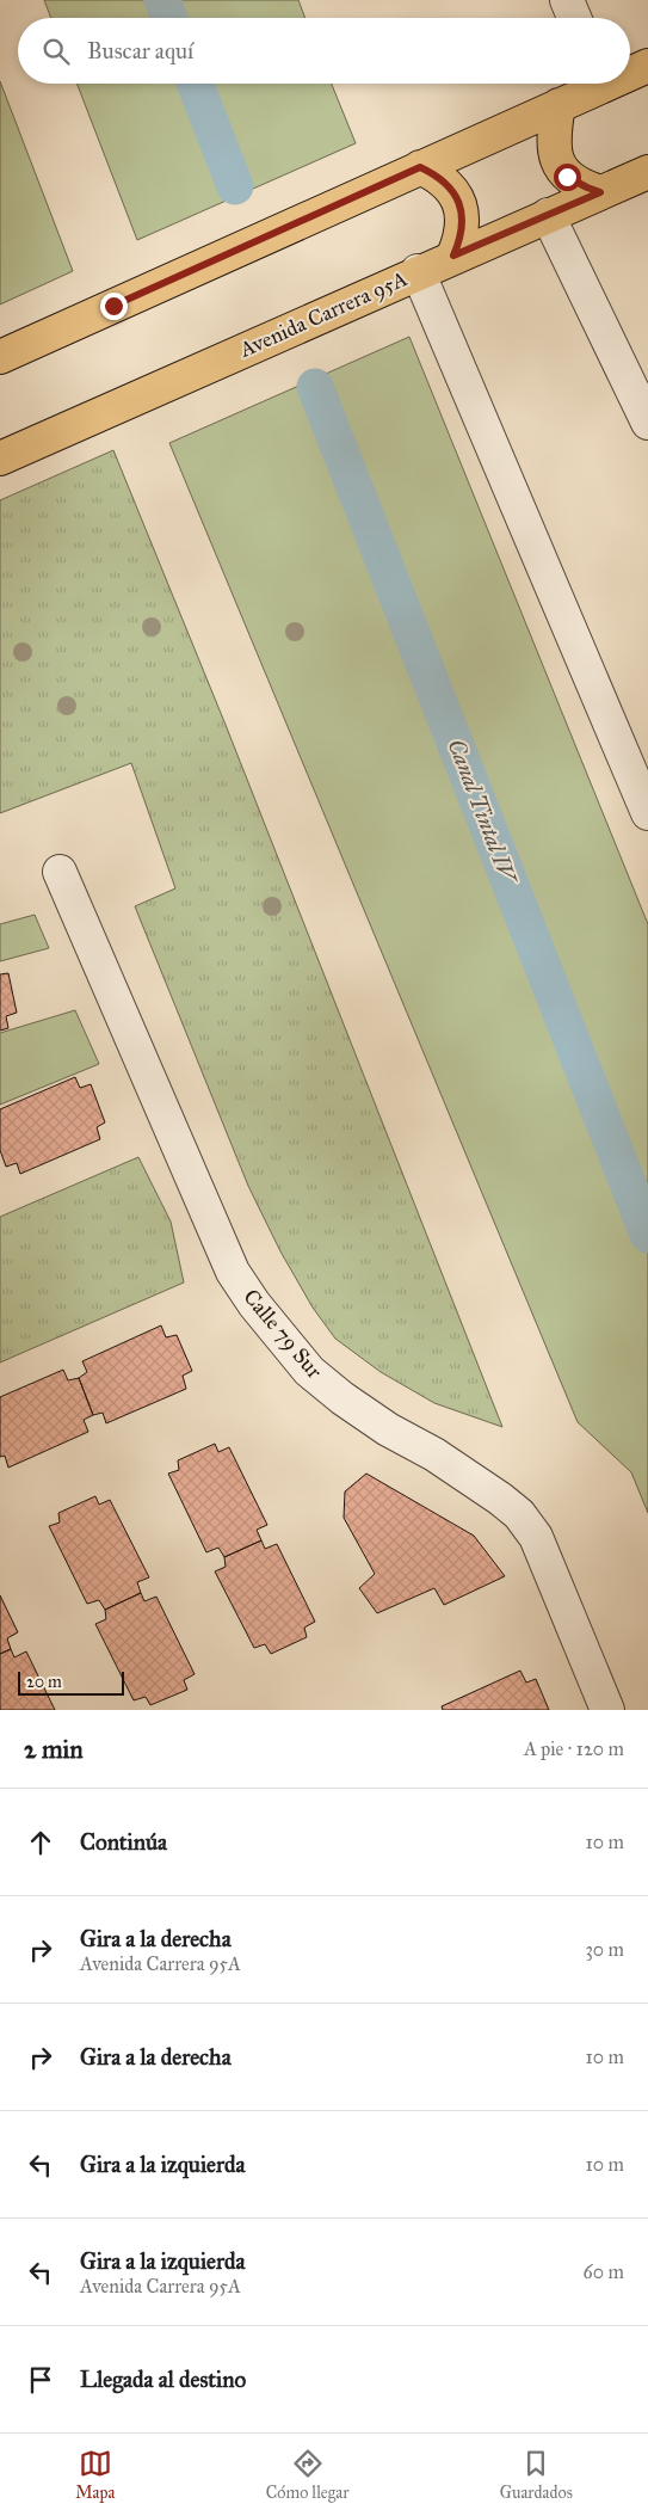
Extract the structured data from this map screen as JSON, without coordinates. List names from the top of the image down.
{
  "streets": {
    "main road": ["Avenida Carrera 95A"],
    "street": ["Calle 79 Sur"]
  },
  "water": ["Canal Tintal IV"],
  "scale_bar": "20 m",
  "page": {
    "search": "Buscar aquí",
    "scale": "20 m",
    "heading": ["2 min", "A pie · 120 m"],
    "list": [
      ["Continúa", "10 m"],
      ["Gira a la derecha", "Avenida Carrera 95A", "30 m"],
      ["Gira a la derecha", "10 m"],
      ["Gira a la izquierda", "10 m"],
      ["Gira a la izquierda", "Avenida Carrera 95A", "60 m"],
      "Llegada al destino"
    ],
    "nav": ["Mapa", "Cómo llegar", "Guardados"]
  }
}
